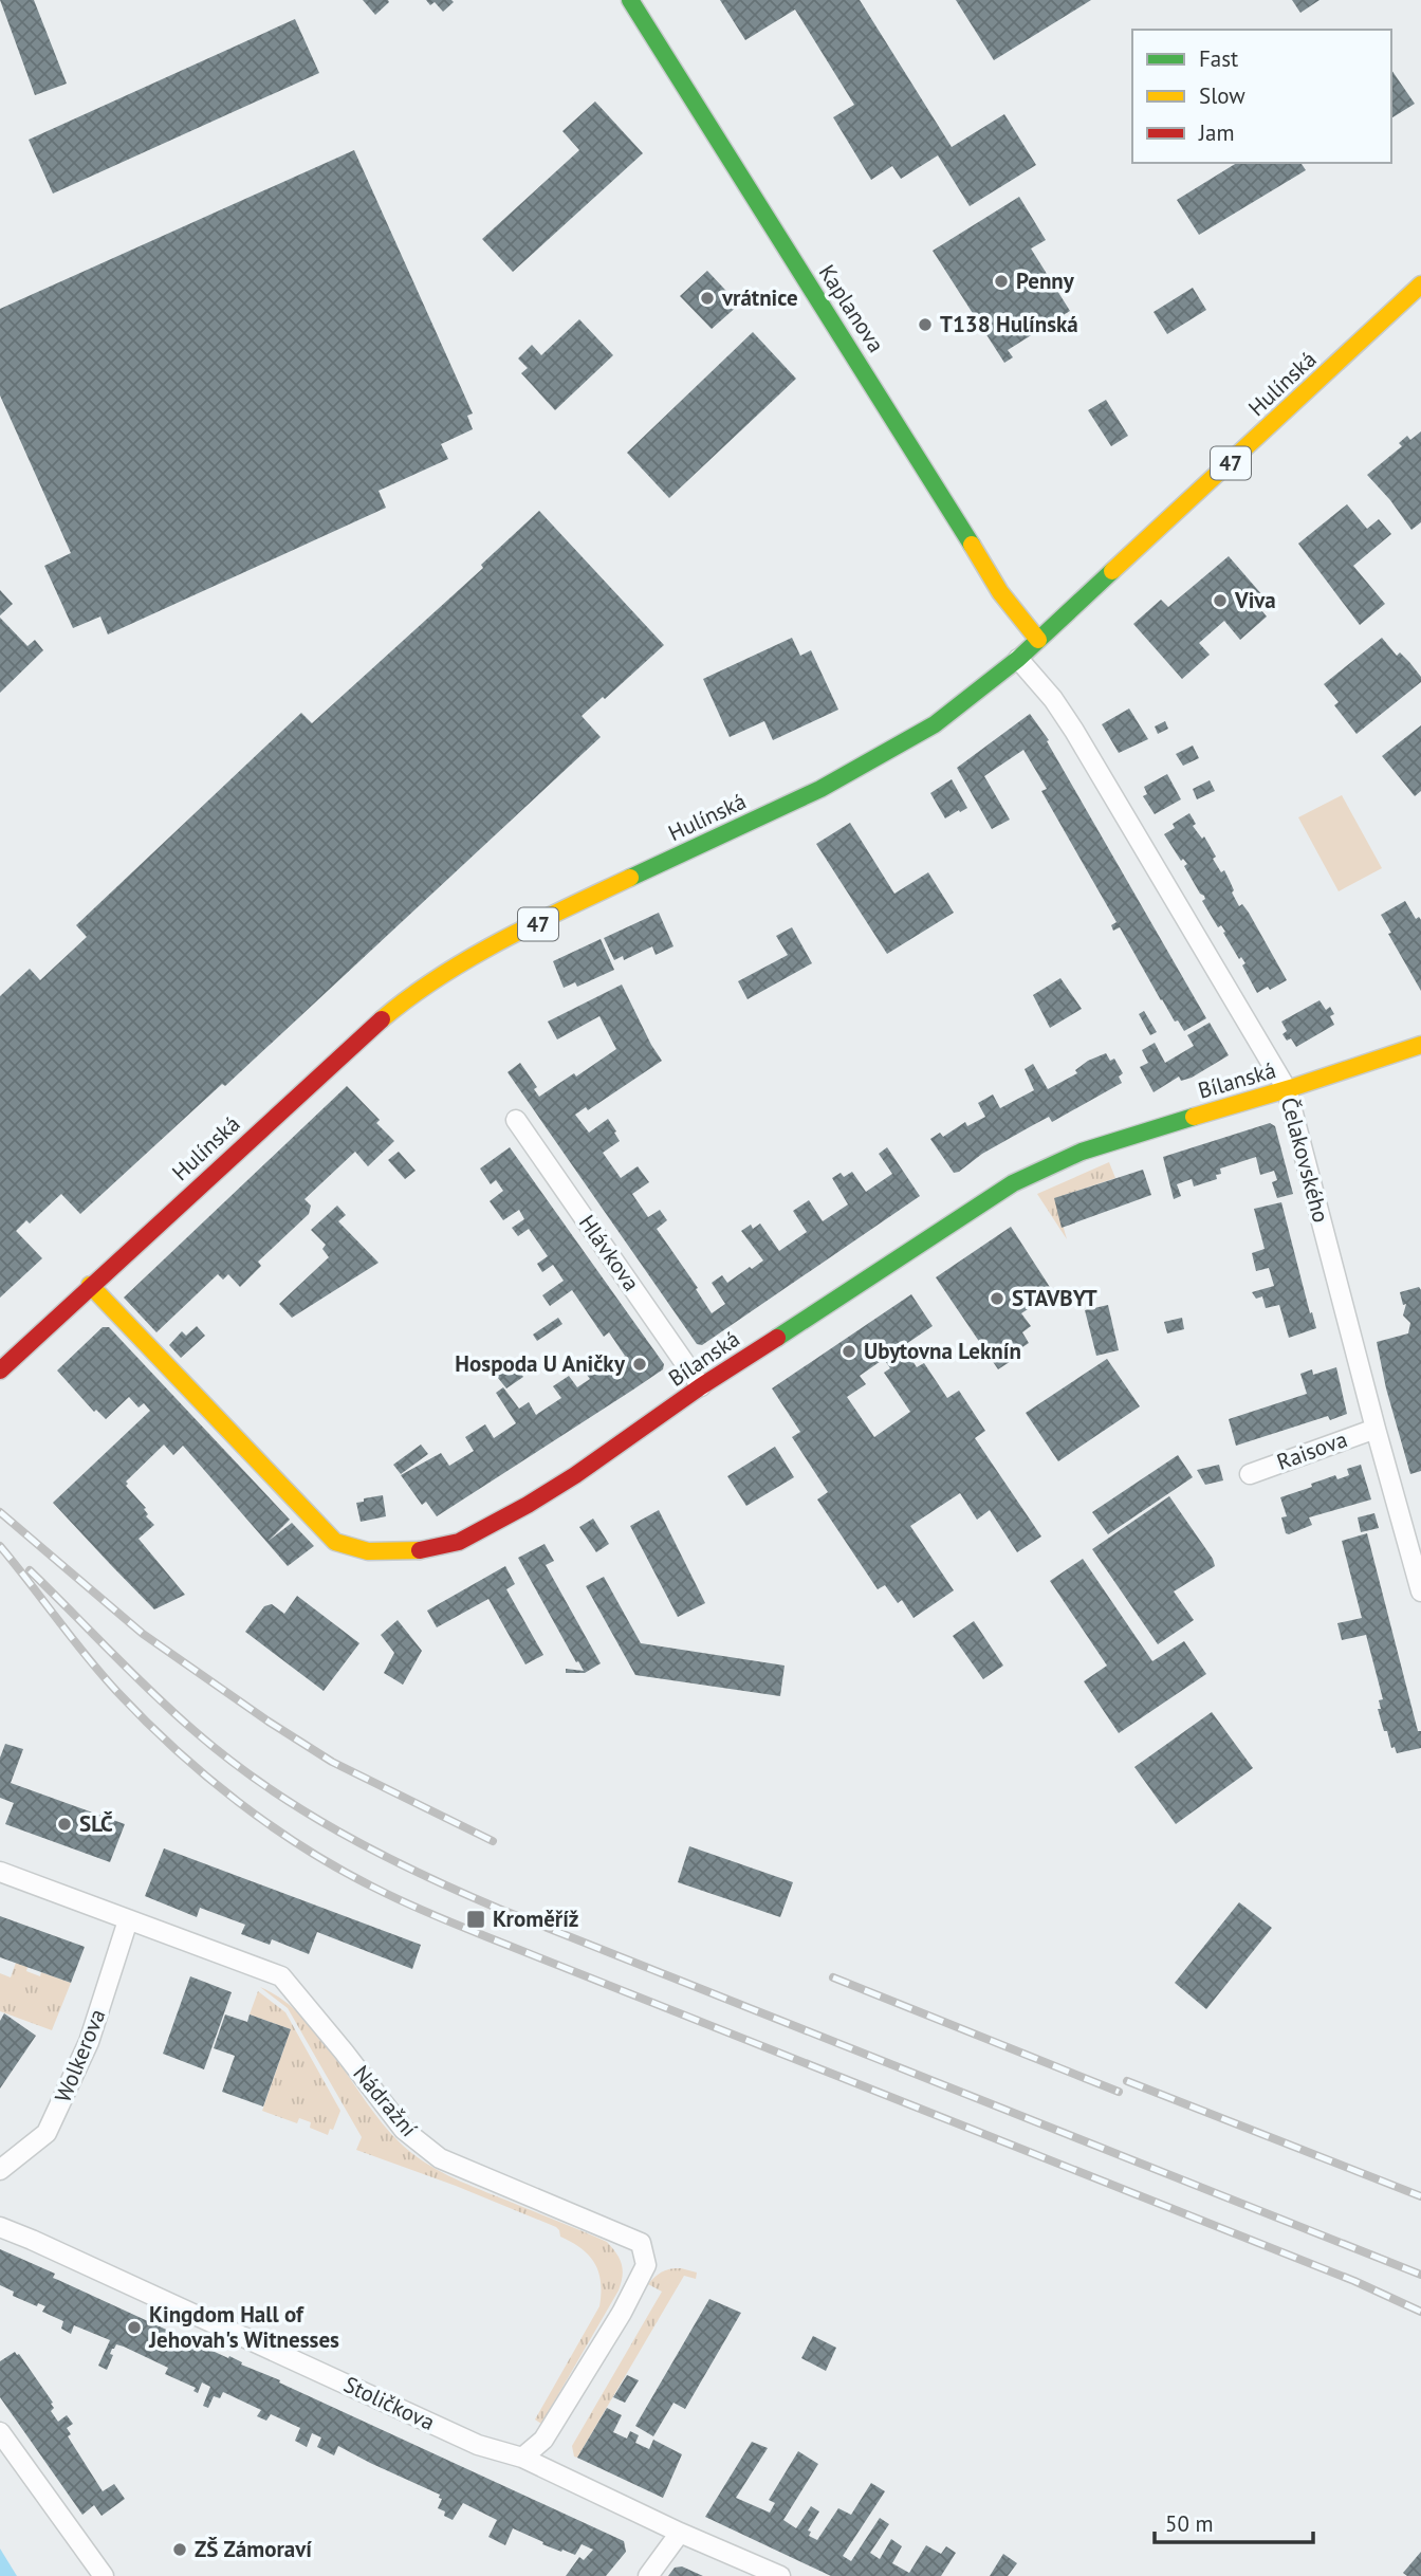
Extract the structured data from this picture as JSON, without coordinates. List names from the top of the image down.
{
  "streets": {
    "main road": [
      "Kaplanova",
      "Hulínská",
      "47",
      "Bílanská"
    ],
    "street": [
      "Čelakovského",
      "Hlávkova",
      "Raisova",
      "Wolkerova",
      "Nádražní",
      "Stoličkova"
    ]
  },
  "crossings": [
    ["Kaplanova", "Hulínská"],
    ["Hulínská", "Bílanská"],
    ["Hulínská", "Čelakovského"],
    ["Bílanská", "Čelakovského"],
    ["Bílanská", "Hlávkova"],
    ["Čelakovského", "Raisova"],
    ["Wolkerova", "Nádražní"],
    ["Nádražní", "Stoličkova"]
  ],
  "places": {
    "other": [
      "Penny",
      "vrátnice",
      "T138 Hulínská",
      "Viva",
      "STAVBYT",
      "Ubytovna Leknín",
      "Hospoda U Aničky",
      "SLČ",
      "Kingdom Hall of Jehovah's Witnesses",
      "ZŠ Zámoraví"
    ],
    "transit": ["Kroměříž"]
  },
  "legend": ["Fast", "Slow", "Jam"],
  "scale_bar": "50 m"
}
